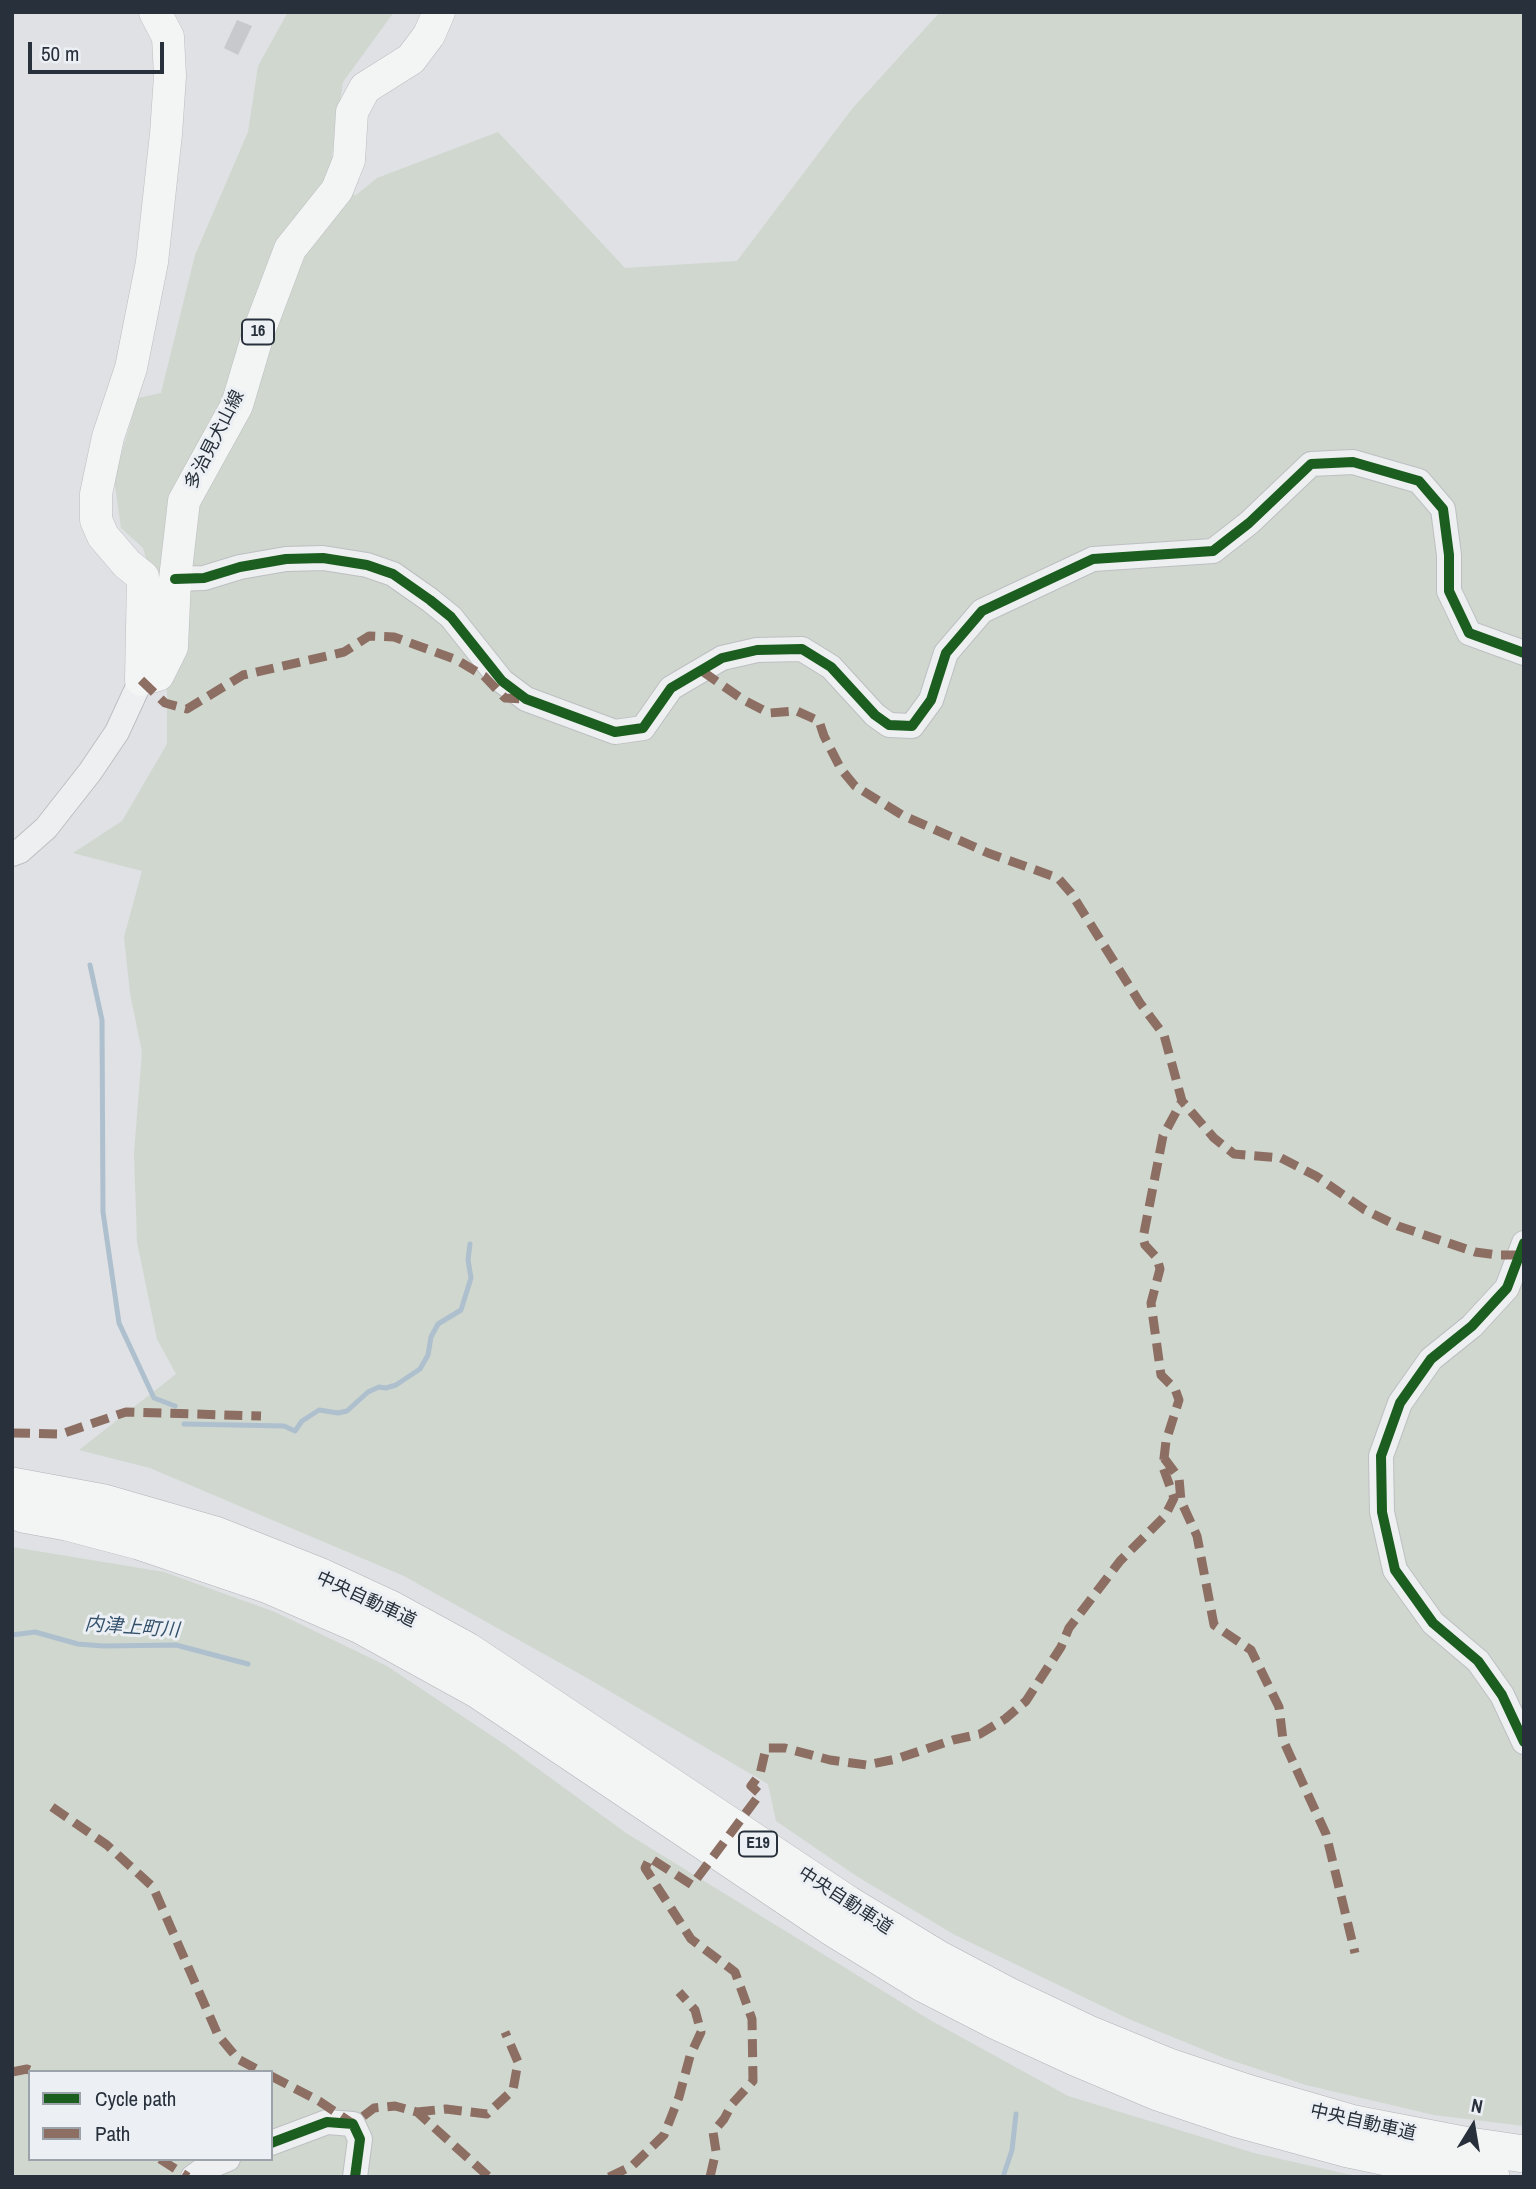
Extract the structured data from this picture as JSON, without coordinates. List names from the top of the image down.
{
  "streets": {
    "highway": ["中央自動車道", "E19"],
    "main road": ["16", "多治見犬山線"]
  },
  "water": ["内津上町川"],
  "legend": ["Cycle path", "Path"],
  "scale_bar": "50 m",
  "north": "top"
}
